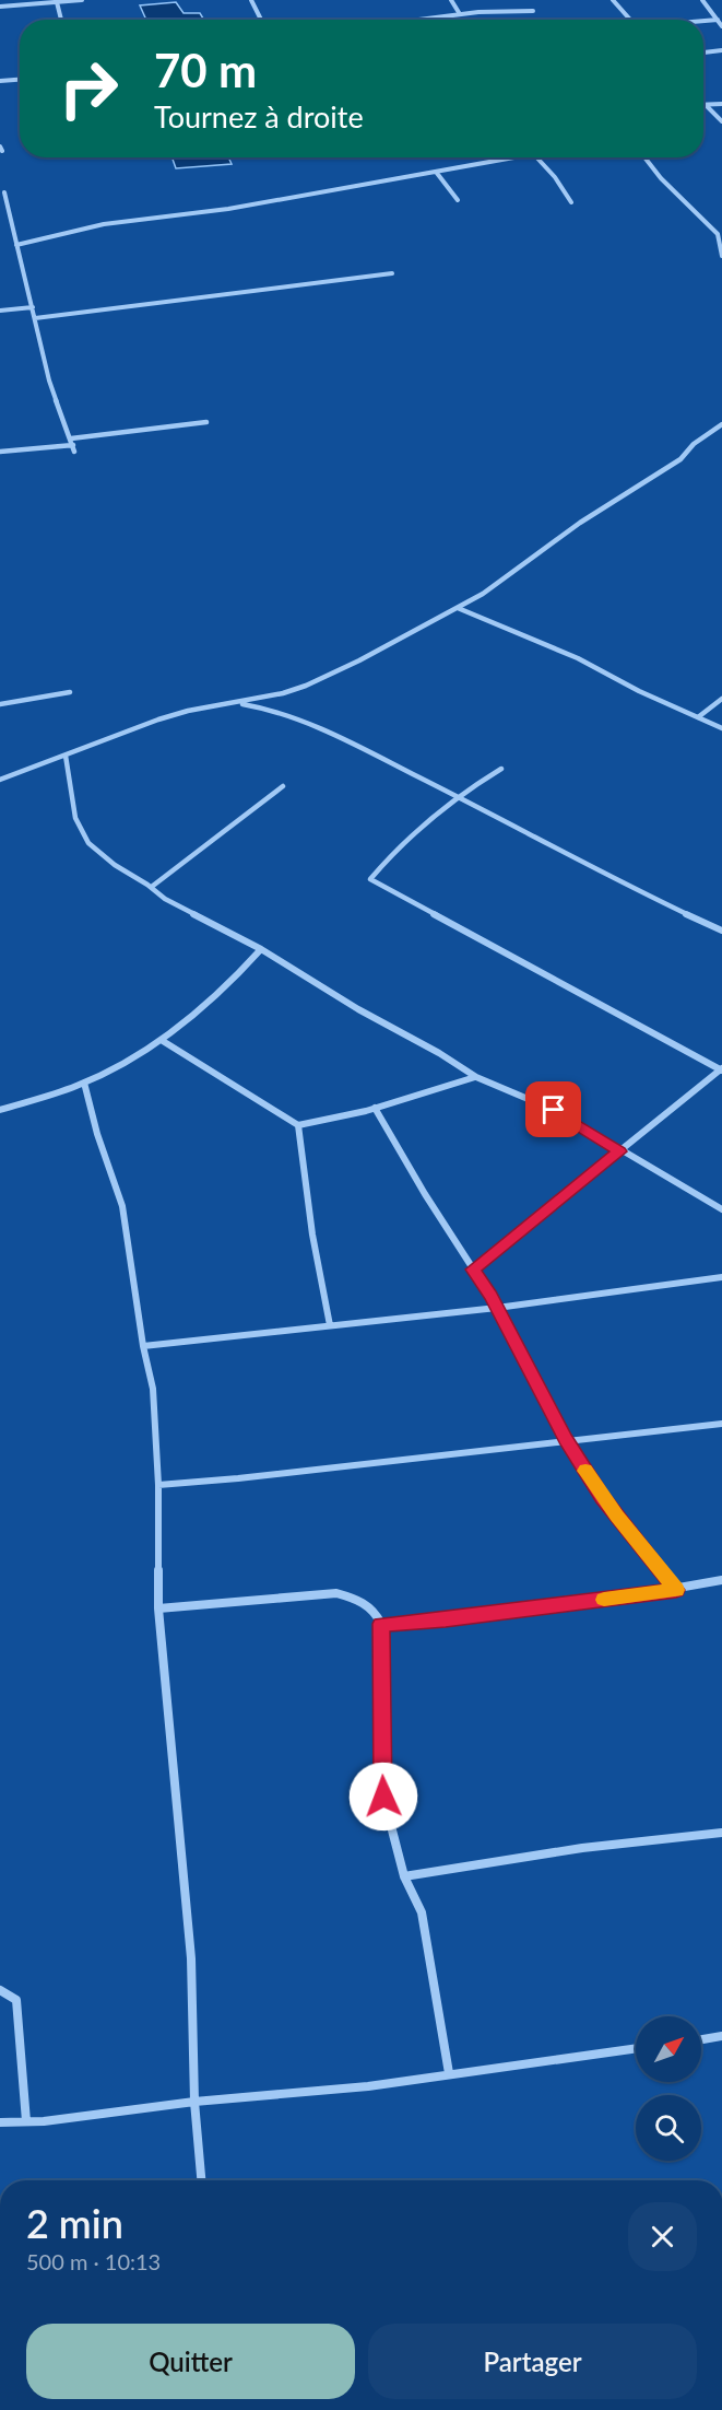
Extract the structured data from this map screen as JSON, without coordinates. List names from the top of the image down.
{
  "north": "top right",
  "page": {
    "turn": ["70 m", "Tournez à droite"],
    "heading": ["2 min", "500 m · 10:13"],
    "buttons": ["Quitter", "Partager"]
  }
}
